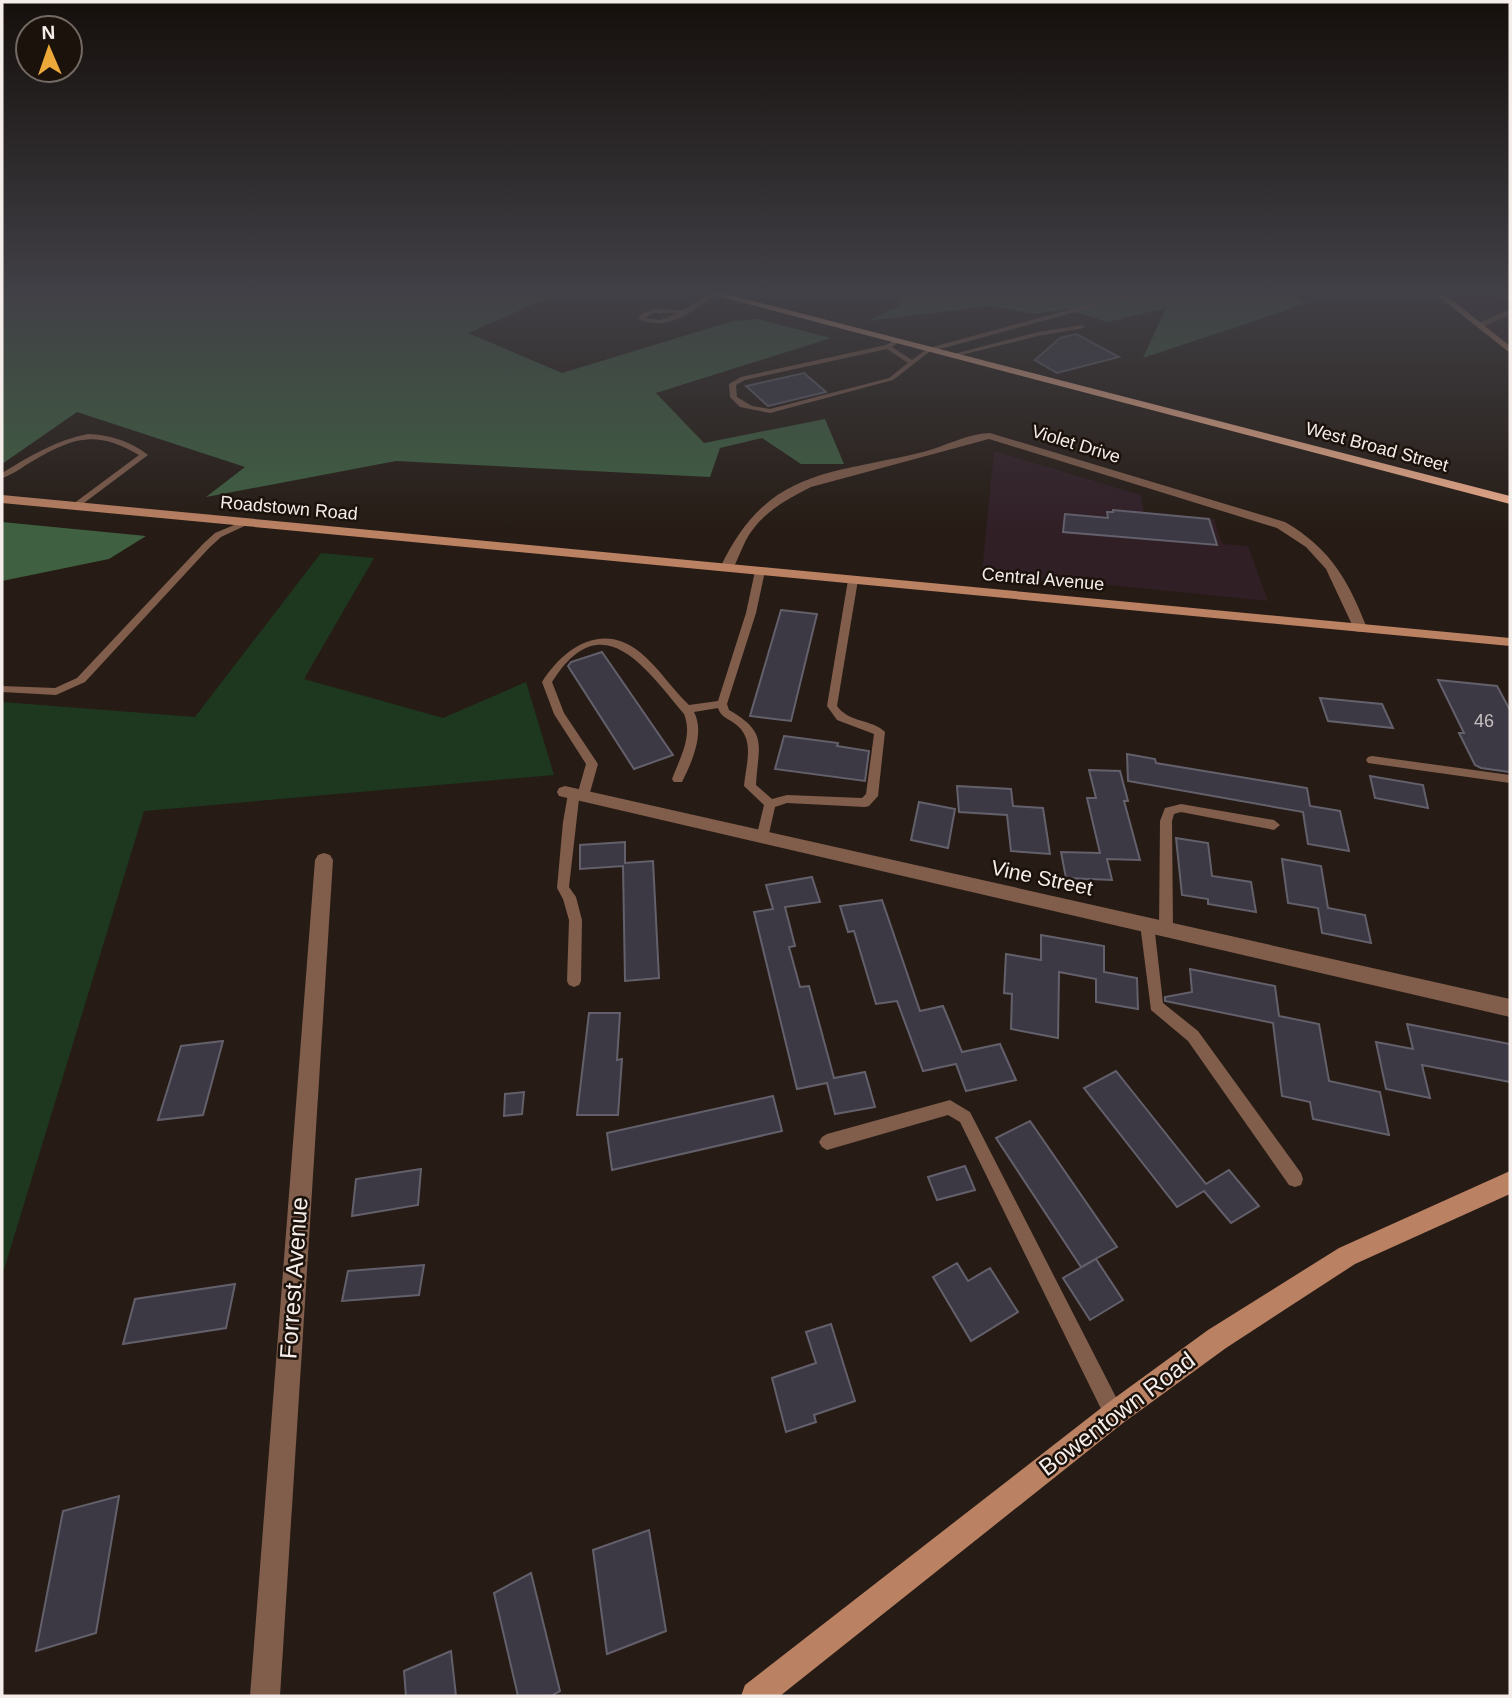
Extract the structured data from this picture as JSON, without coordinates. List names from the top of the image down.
{
  "streets": {
    "highway": ["West Broad Street"],
    "main road": ["Roadstown Road", "Central Avenue", "Bowentown Road"],
    "street": ["Violet Drive", "Vine Street", "Forrest Avenue"]
  },
  "crossings": [
    ["Violet Drive", "Central Avenue"],
    ["Roadstown Road", "Central Avenue"]
  ],
  "house_numbers": ["46"],
  "north": "top"
}
